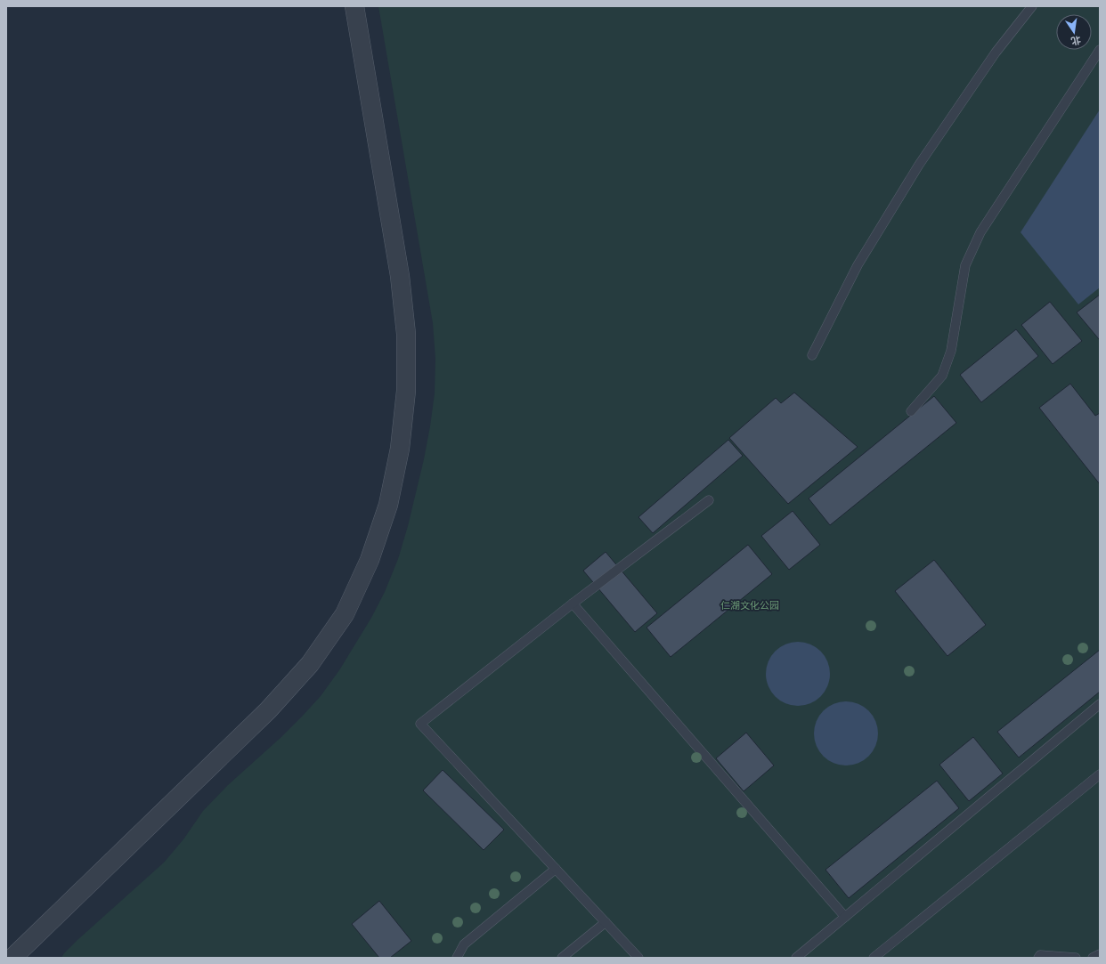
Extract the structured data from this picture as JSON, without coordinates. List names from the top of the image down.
{
  "parks": ["仁湖文化公园"],
  "north": "bottom"
}
